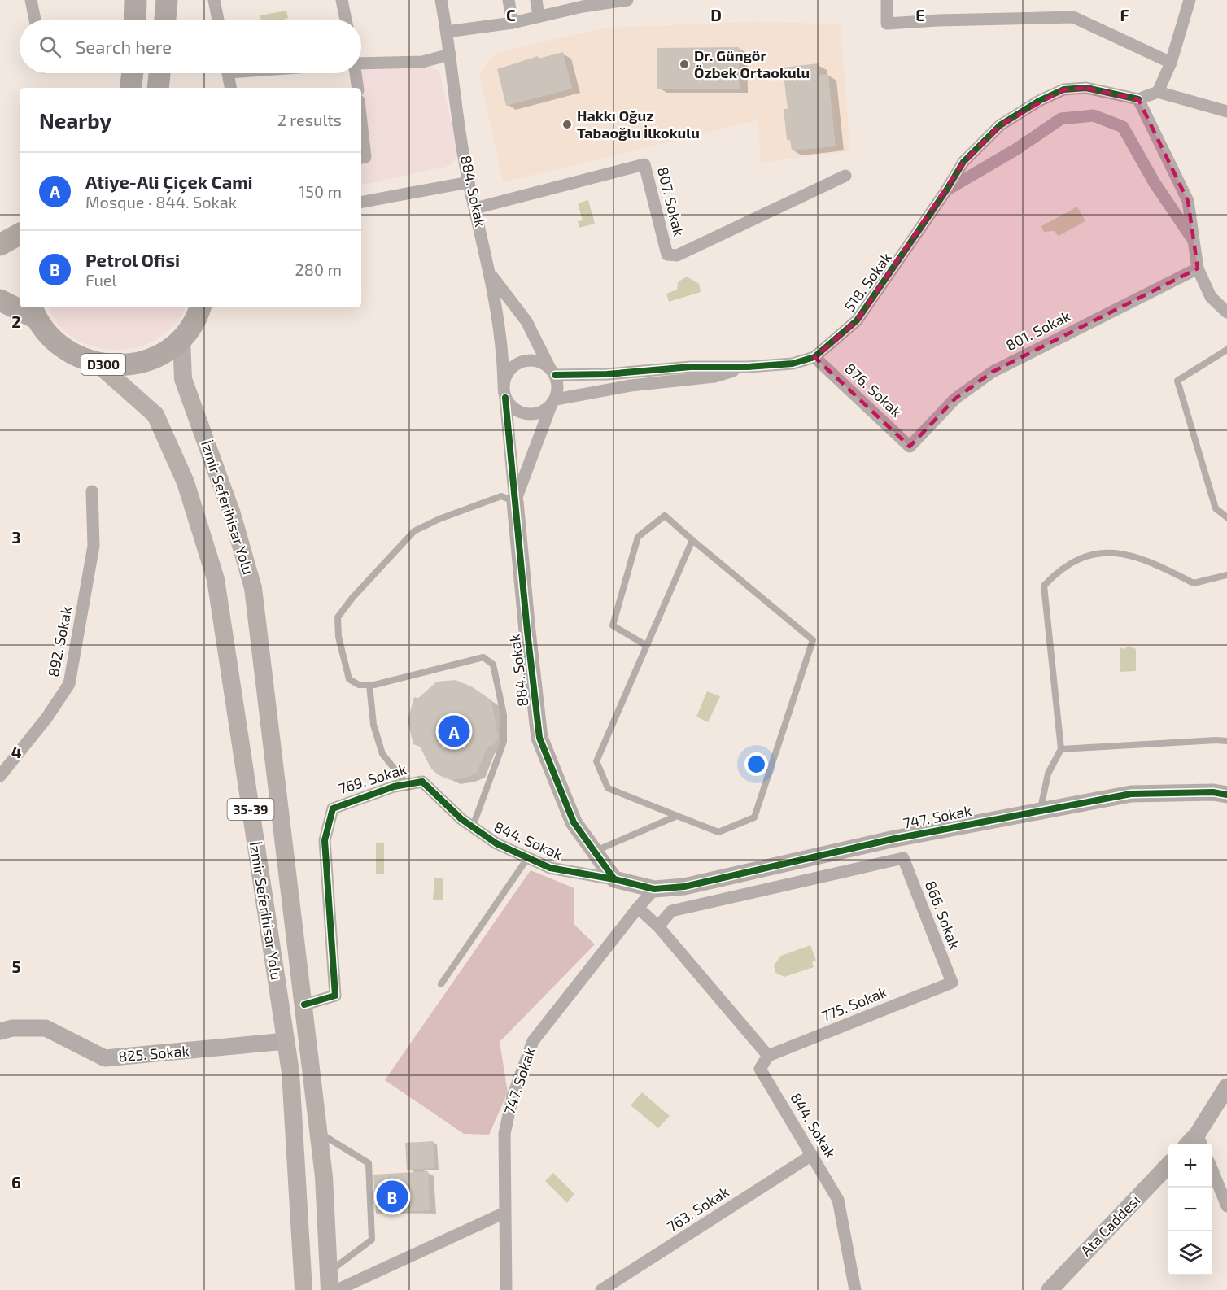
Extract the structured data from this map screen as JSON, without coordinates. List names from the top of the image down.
{
  "streets": {
    "highway": ["D300"],
    "main road": ["İzmir Seferihisar Yolu", "35-39"],
    "street": [
      "884. Sokak",
      "807. Sokak",
      "518. Sokak",
      "801. Sokak",
      "876. Sokak",
      "892. Sokak",
      "769. Sokak",
      "747. Sokak",
      "844. Sokak",
      "866. Sokak",
      "775. Sokak",
      "825. Sokak",
      "763. Sokak",
      "Ata Caddesi"
    ]
  },
  "crossings": [
    ["884. Sokak", "807. Sokak"],
    ["884. Sokak", "518. Sokak"],
    ["884. Sokak", "844. Sokak"],
    ["518. Sokak", "876. Sokak"],
    ["801. Sokak", "876. Sokak"],
    ["D300", "İzmir Seferihisar Yolu"],
    ["İzmir Seferihisar Yolu", "769. Sokak"],
    ["İzmir Seferihisar Yolu", "825. Sokak"],
    ["769. Sokak", "844. Sokak"],
    ["844. Sokak", "775. Sokak"],
    ["844. Sokak", "763. Sokak"],
    ["866. Sokak", "775. Sokak"]
  ],
  "places": ["Dr. Güngör Özbek Ortaokulu", "Hakkı Oğuz Tabaoğlu İlkokulu"],
  "page": {
    "search": "Search here",
    "heading": ["Nearby", "2 results"],
    "list": [
      {
        "mark": "A",
        "name": "Atiye-Ali Çiçek Cami",
        "note": "Mosque · 844. Sokak",
        "value": "150 m"
      },
      {
        "mark": "B",
        "name": "Petrol Ofisi",
        "note": "Fuel",
        "value": "280 m"
      }
    ],
    "pins": ["A", "B"],
    "map_buttons": ["+", "−"]
  },
  "grid": {
    "columns": [
      "C",
      "D",
      "E",
      "F"
    ],
    "rows": [
      "2",
      "3",
      "4",
      "5",
      "6"
    ]
  }
}
